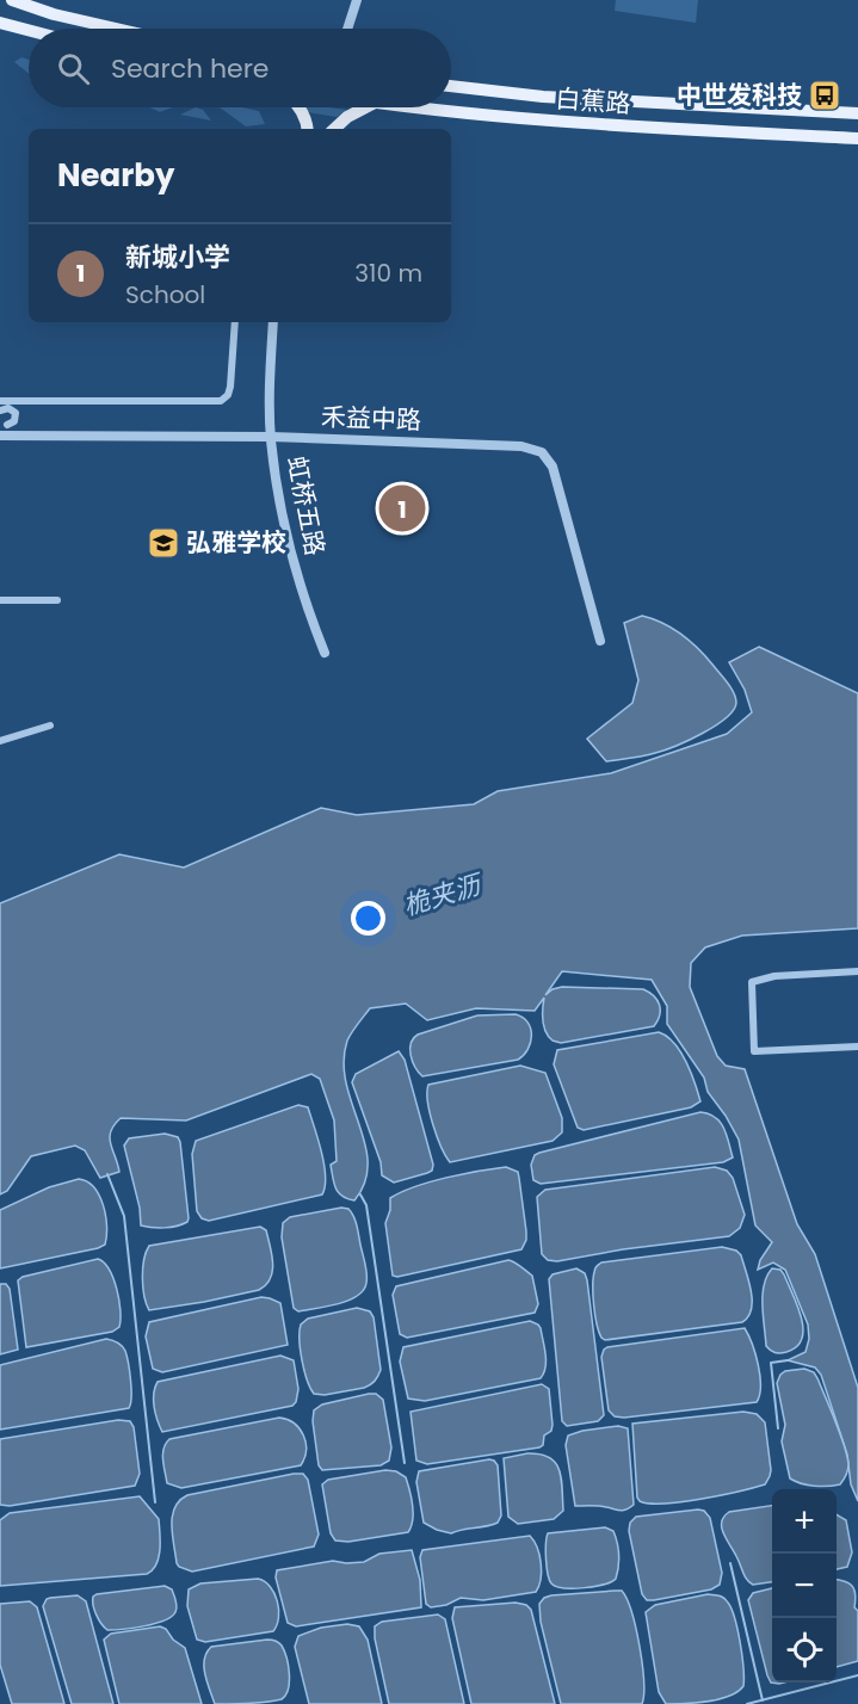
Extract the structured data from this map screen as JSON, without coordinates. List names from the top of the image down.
{
  "streets": {
    "main road": ["白蕉路"],
    "street": ["禾益中路", "虹桥五路"]
  },
  "crossings": [
    ["禾益中路", "虹桥五路"]
  ],
  "water": ["桅夹沥"],
  "places": {
    "bus stop": ["中世发科技"],
    "school or university": ["弘雅学校"]
  },
  "page": {
    "search": "Search here",
    "heading": "Nearby",
    "list": [
      {
        "mark": "1",
        "name": "新城小学",
        "note": "School",
        "value": "310 m"
      }
    ],
    "pins": "1",
    "map_buttons": ["+", "−"]
  }
}
